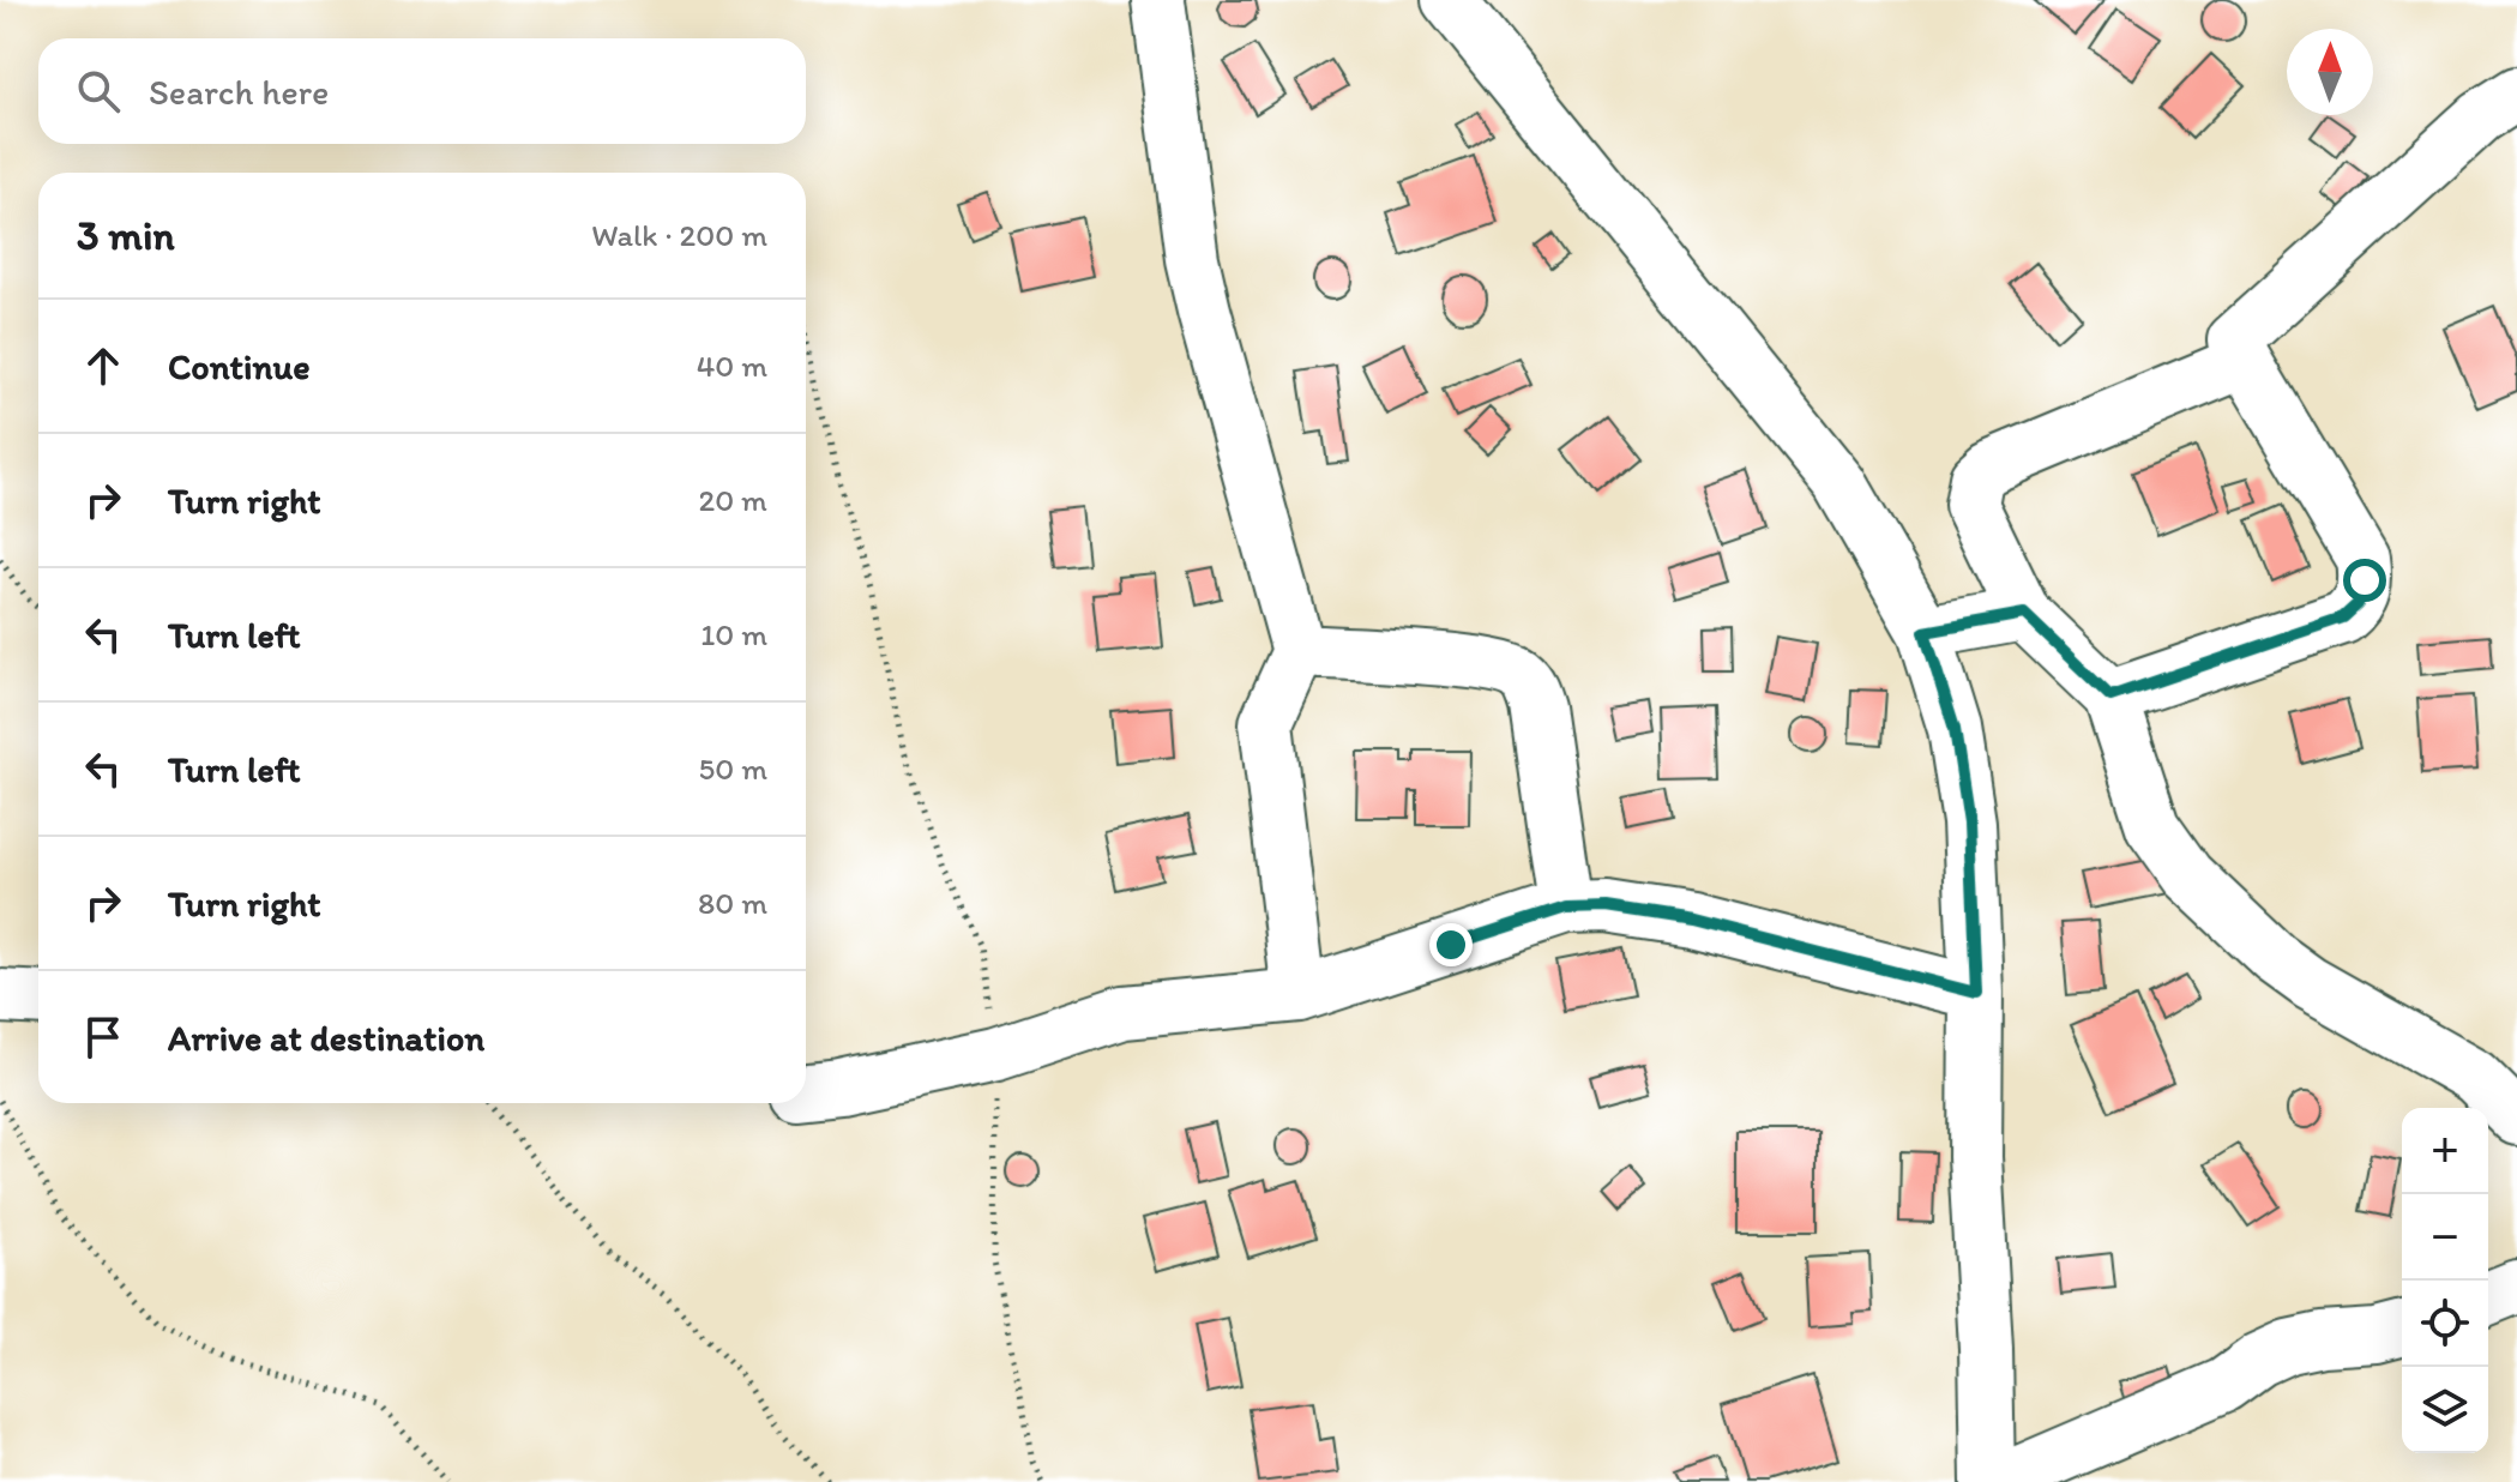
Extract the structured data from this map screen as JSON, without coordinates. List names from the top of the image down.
{
  "north": "top",
  "page": {
    "search": "Search here",
    "heading": ["3 min", "Walk · 200 m"],
    "list": [
      ["Continue", "40 m"],
      ["Turn right", "20 m"],
      ["Turn left", "10 m"],
      ["Turn left", "50 m"],
      ["Turn right", "80 m"],
      "Arrive at destination"
    ],
    "map_buttons": ["+", "−"]
  }
}
